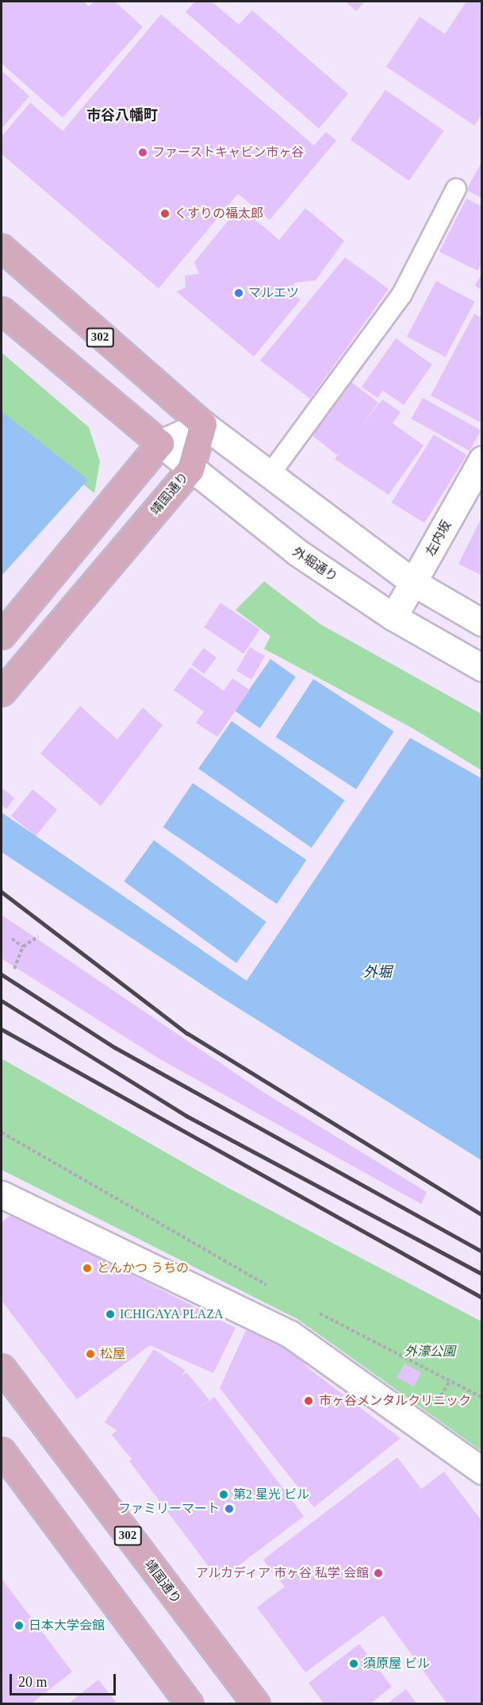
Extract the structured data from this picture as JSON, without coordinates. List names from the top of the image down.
{
  "streets": {
    "main road": [
      "302",
      "靖国通り",
      "左内坂",
      "外堀通り"
    ]
  },
  "crossings": [
    ["302", "靖国通り"],
    ["靖国通り", "外堀通り"],
    ["左内坂", "外堀通り"]
  ],
  "districts": ["市谷八幡町"],
  "water": ["外堀"],
  "parks": ["外濠公園"],
  "places": [
    "ファーストキャビン市ヶ谷",
    "くすりの福太郎",
    "マルエツ",
    "とんかつ うちの",
    "ICHIGAYA PLAZA",
    "松屋",
    "市ヶ谷メンタルクリニック",
    "第2 星光 ビル",
    "ファミリーマート",
    "アルカディア 市ヶ谷 私学 会館",
    "日本大学会館",
    "須原屋 ビル"
  ],
  "scale_bar": "20 m"
}
